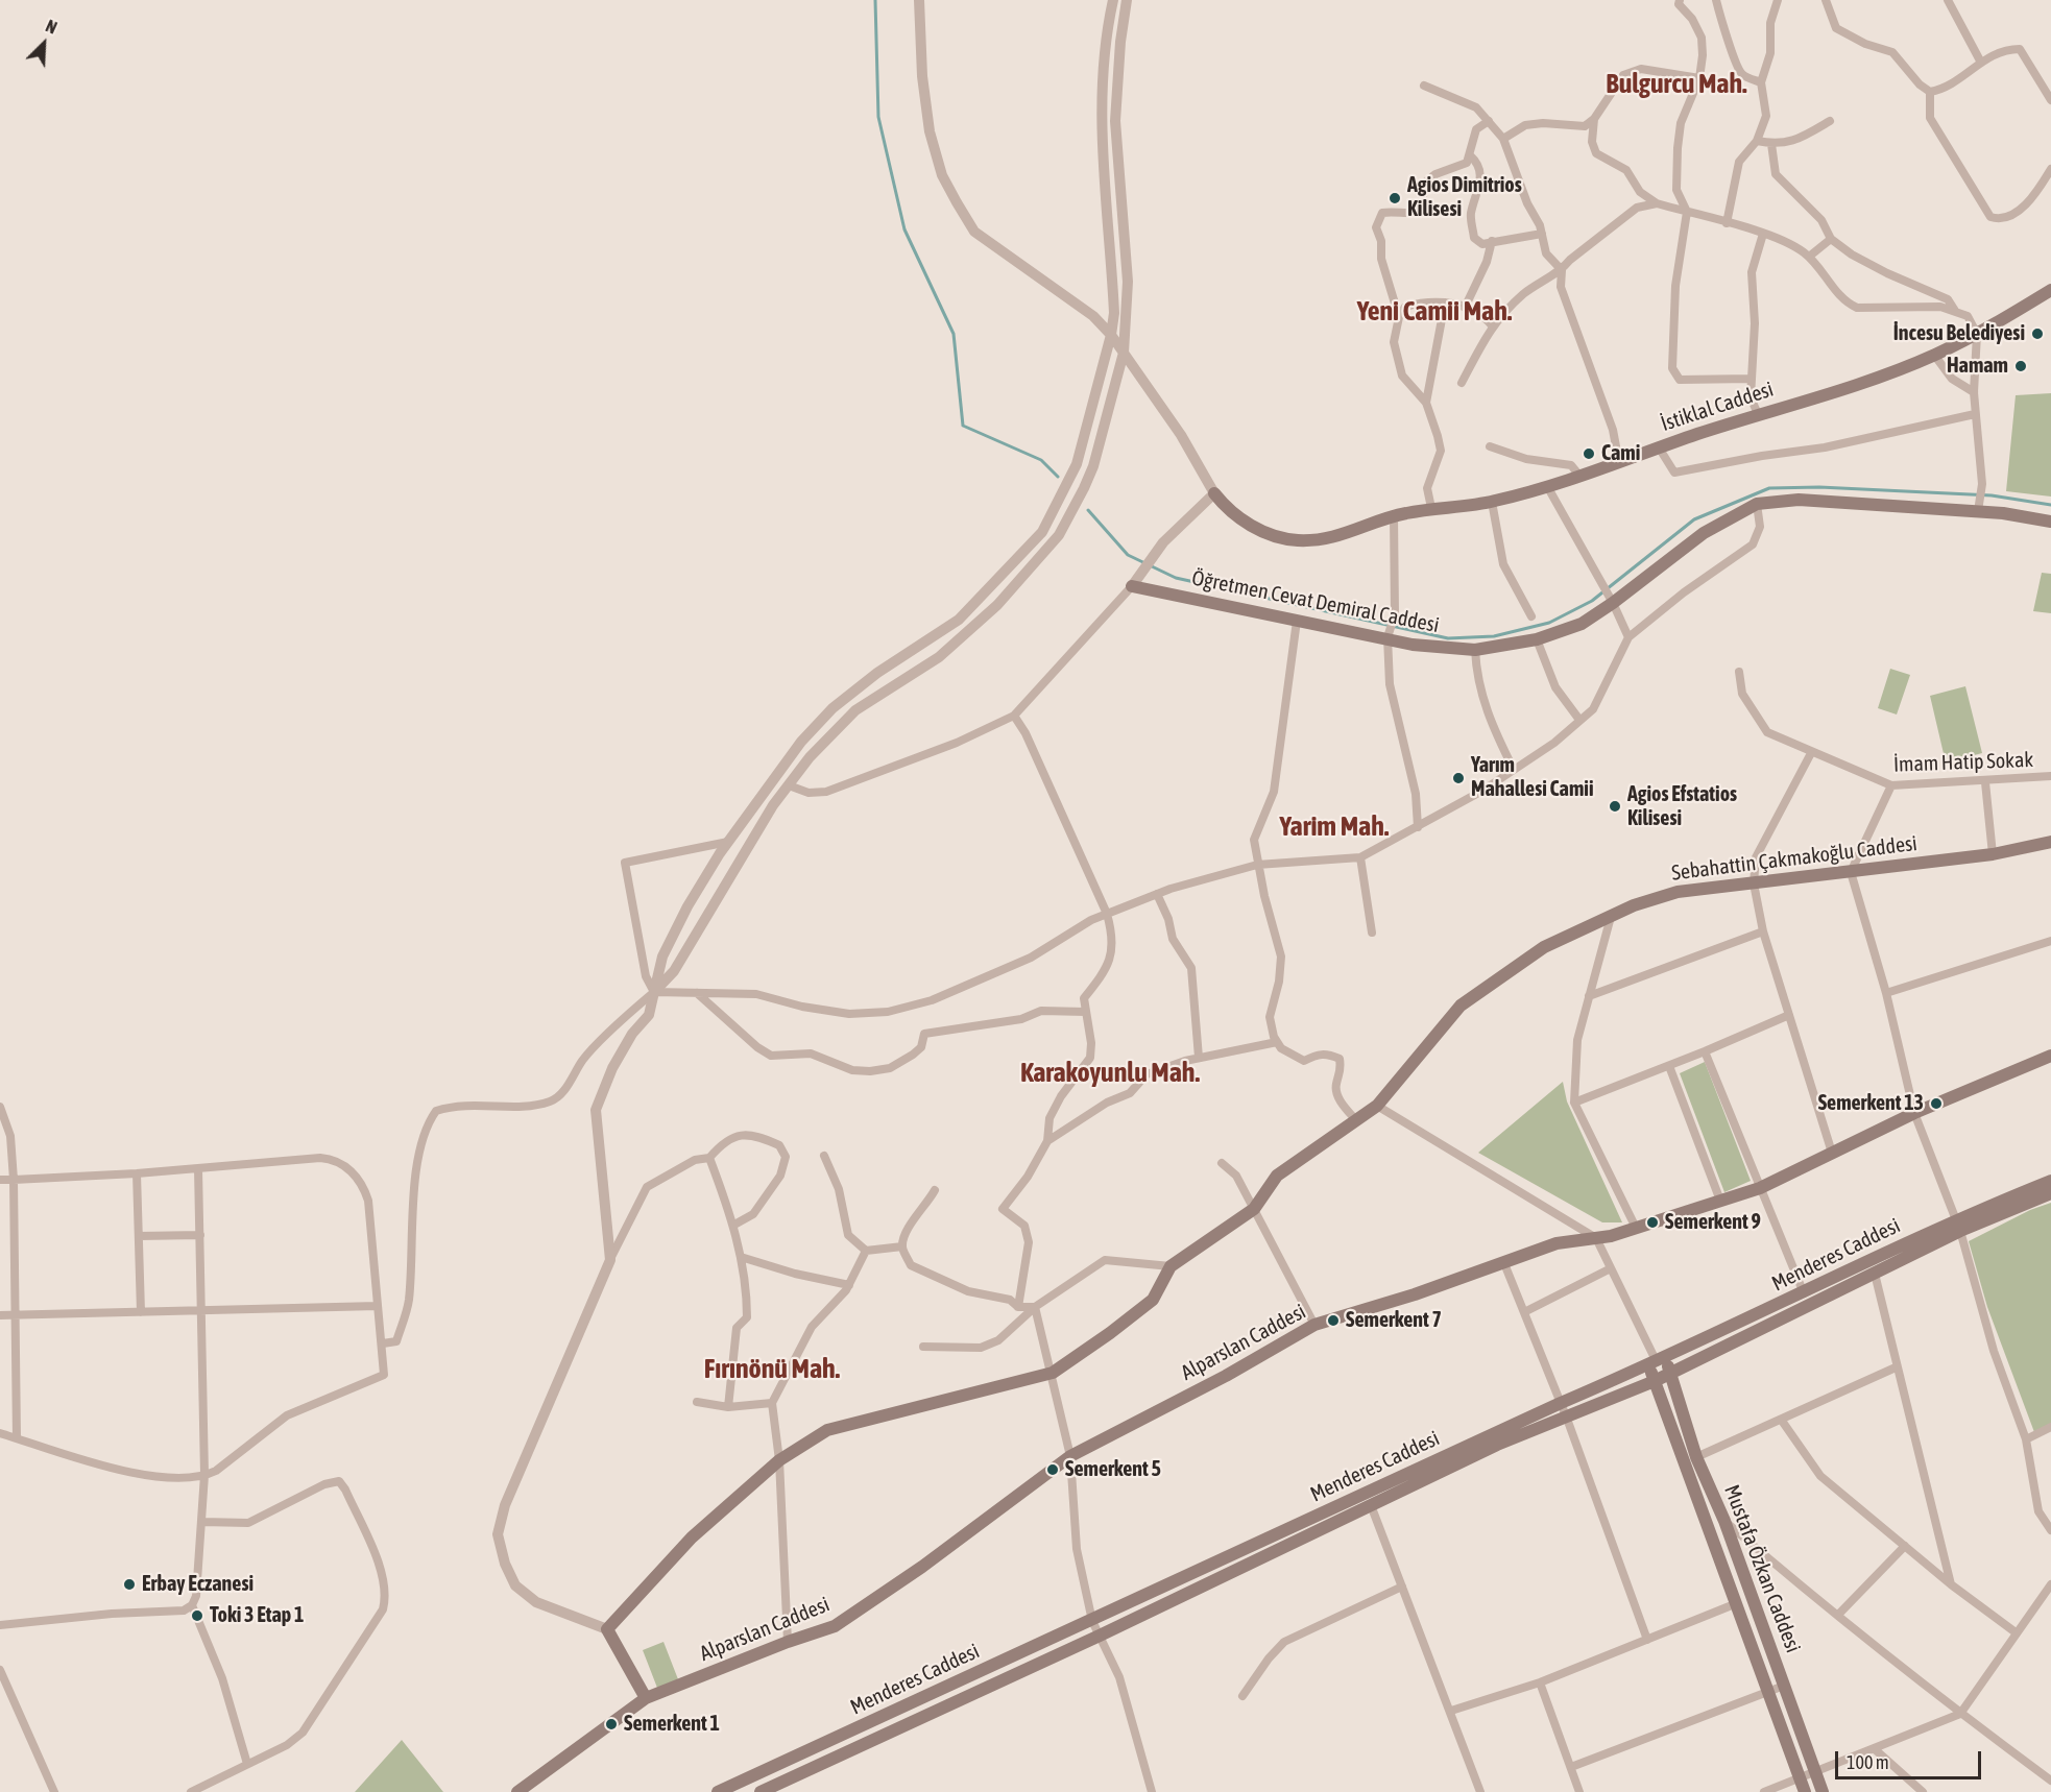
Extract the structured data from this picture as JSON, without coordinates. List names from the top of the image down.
{
  "streets": {
    "main road": [
      "İstiklal Caddesi",
      "Öğretmen Cevat Demiral Caddesi",
      "Sebahattin Çakmakoğlu Caddesi",
      "Menderes Caddesi",
      "Alparslan Caddesi",
      "Mustafa Özkan Caddesi"
    ],
    "street": ["İmam Hatip Sokak"]
  },
  "crossings": [
    ["Menderes Caddesi", "Mustafa Özkan Caddesi"]
  ],
  "districts": [
    "Bulgurcu Mah.",
    "Yeni Camii Mah.",
    "Yarim Mah.",
    "Karakoyunlu Mah.",
    "Fırınönü Mah."
  ],
  "places": [
    "Agios Dimitrios Kilisesi",
    "İncesu Belediyesi",
    "Hamam",
    "Cami",
    "Yarım Mahallesi Camii",
    "Agios Efstatios Kilisesi",
    "Semerkent 13",
    "Semerkent 9",
    "Semerkent 7",
    "Semerkent 5",
    "Erbay Eczanesi",
    "Toki 3 Etap 1",
    "Semerkent 1"
  ],
  "scale_bar": "100 m",
  "north": "top right"
}
